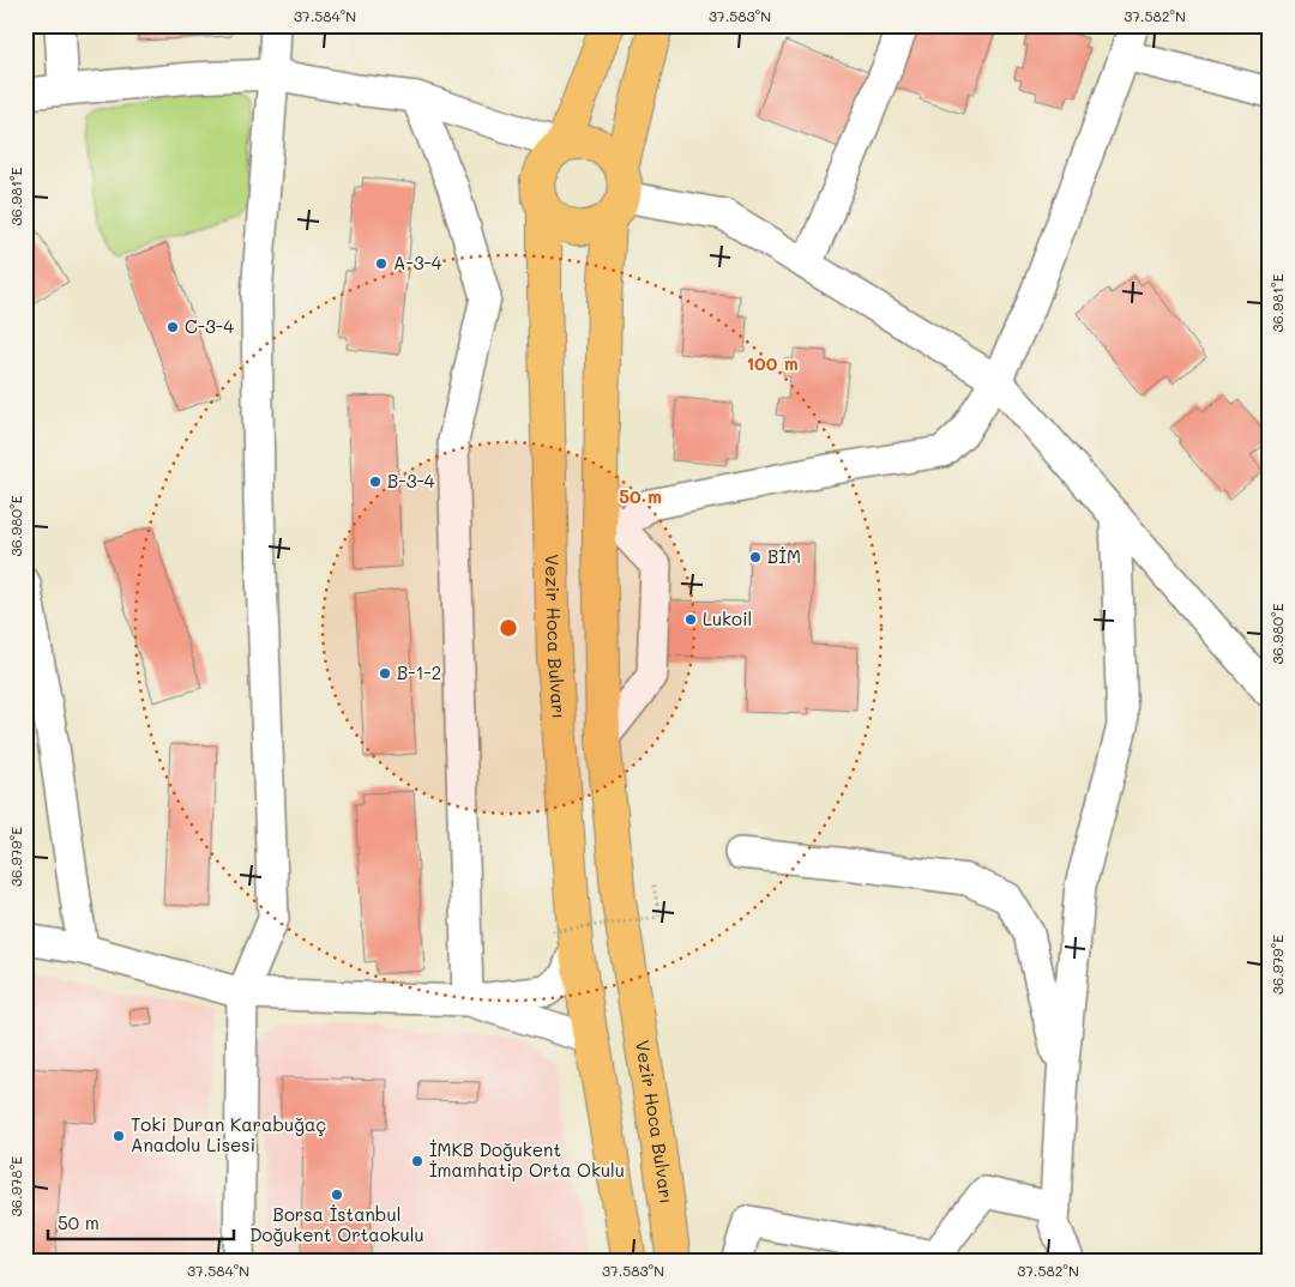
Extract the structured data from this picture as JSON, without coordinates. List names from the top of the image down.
{
  "streets": {
    "main road": ["Vezir Hoca Bulvarı"]
  },
  "places": [
    "A-3-4",
    "C-3-4",
    "B-3-4",
    "BİM",
    "Lukoil",
    "B-1-2",
    "Toki Duran Karabuğaç Anadolu Lisesi",
    "İMKB Doğukent İmamhatip Orta Okulu",
    "Borsa İstanbul Doğukent Ortaokulu"
  ],
  "scale_bar": "50 m",
  "coordinates": [
    "37.584°N",
    "37.583°N",
    "37.582°N",
    "36.981°E",
    "36.980°E",
    "36.979°E",
    "36.978°E"
  ],
  "rings": ["100 m", "50 m"]
}
